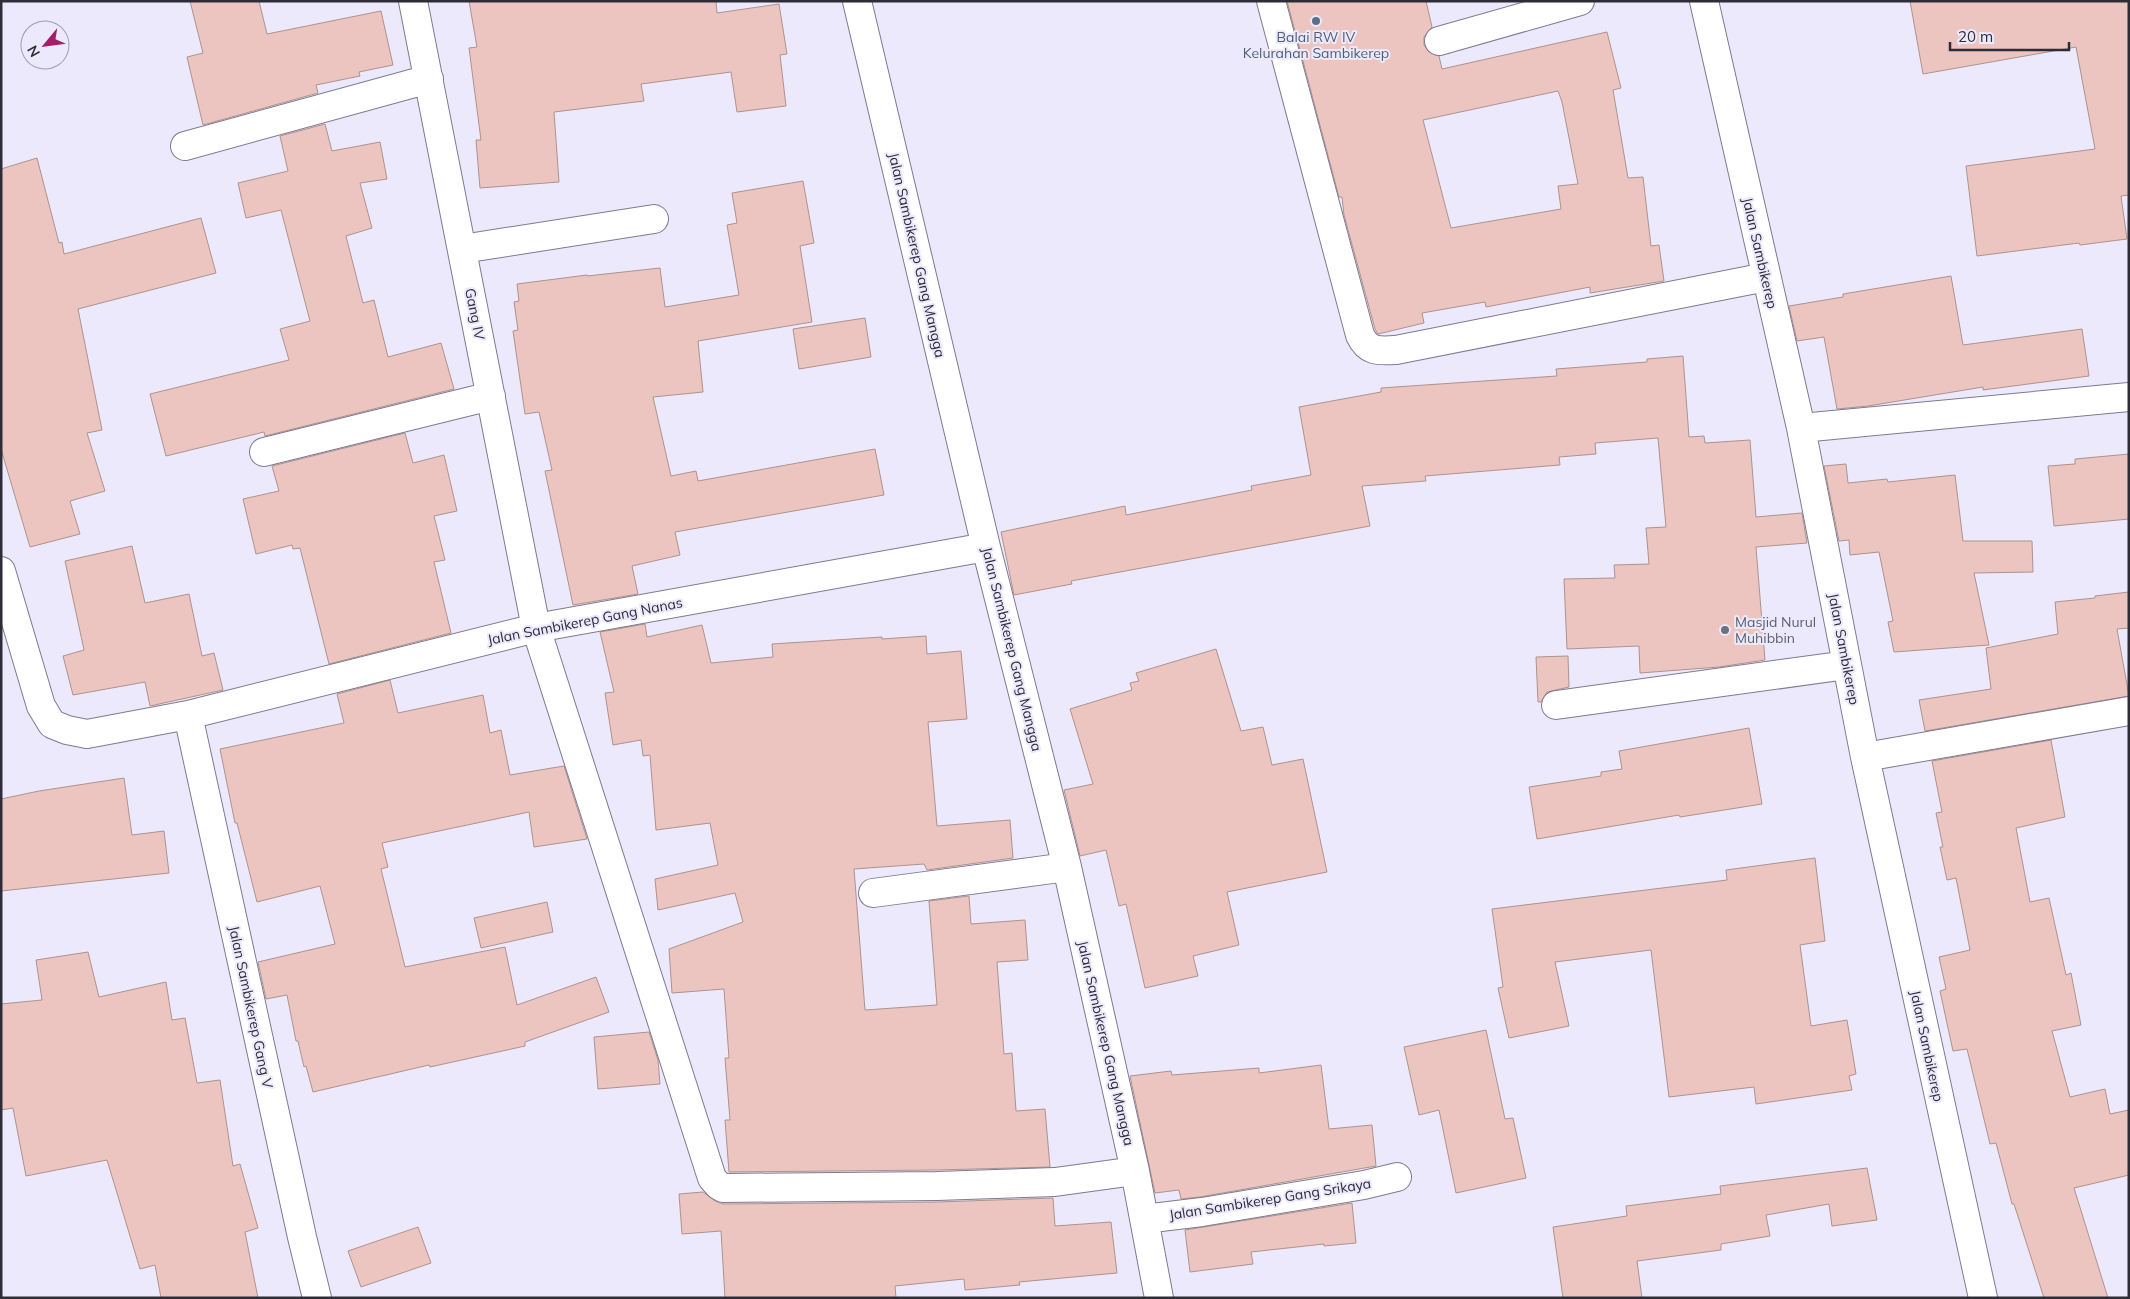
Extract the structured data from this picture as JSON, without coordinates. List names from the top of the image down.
{
  "streets": {
    "street": [
      "Jalan Sambikerep",
      "Jalan Sambikerep Gang Mangga",
      "Gang IV",
      "Jalan Sambikerep Gang Nanas",
      "Jalan Sambikerep Gang V",
      "Jalan Sambikerep Gang Srikaya"
    ]
  },
  "crossings": [
    ["Jalan Sambikerep Gang Mangga", "Gang IV"],
    ["Jalan Sambikerep Gang Mangga", "Jalan Sambikerep Gang Nanas"],
    ["Jalan Sambikerep Gang Mangga", "Jalan Sambikerep Gang Srikaya"],
    ["Gang IV", "Jalan Sambikerep Gang Nanas"],
    ["Jalan Sambikerep Gang Nanas", "Jalan Sambikerep Gang V"]
  ],
  "places": ["Balai RW IV Kelurahan Sambikerep", "Masjid Nurul Muhibbin"],
  "scale_bar": "20 m",
  "north": "bottom left"
}
